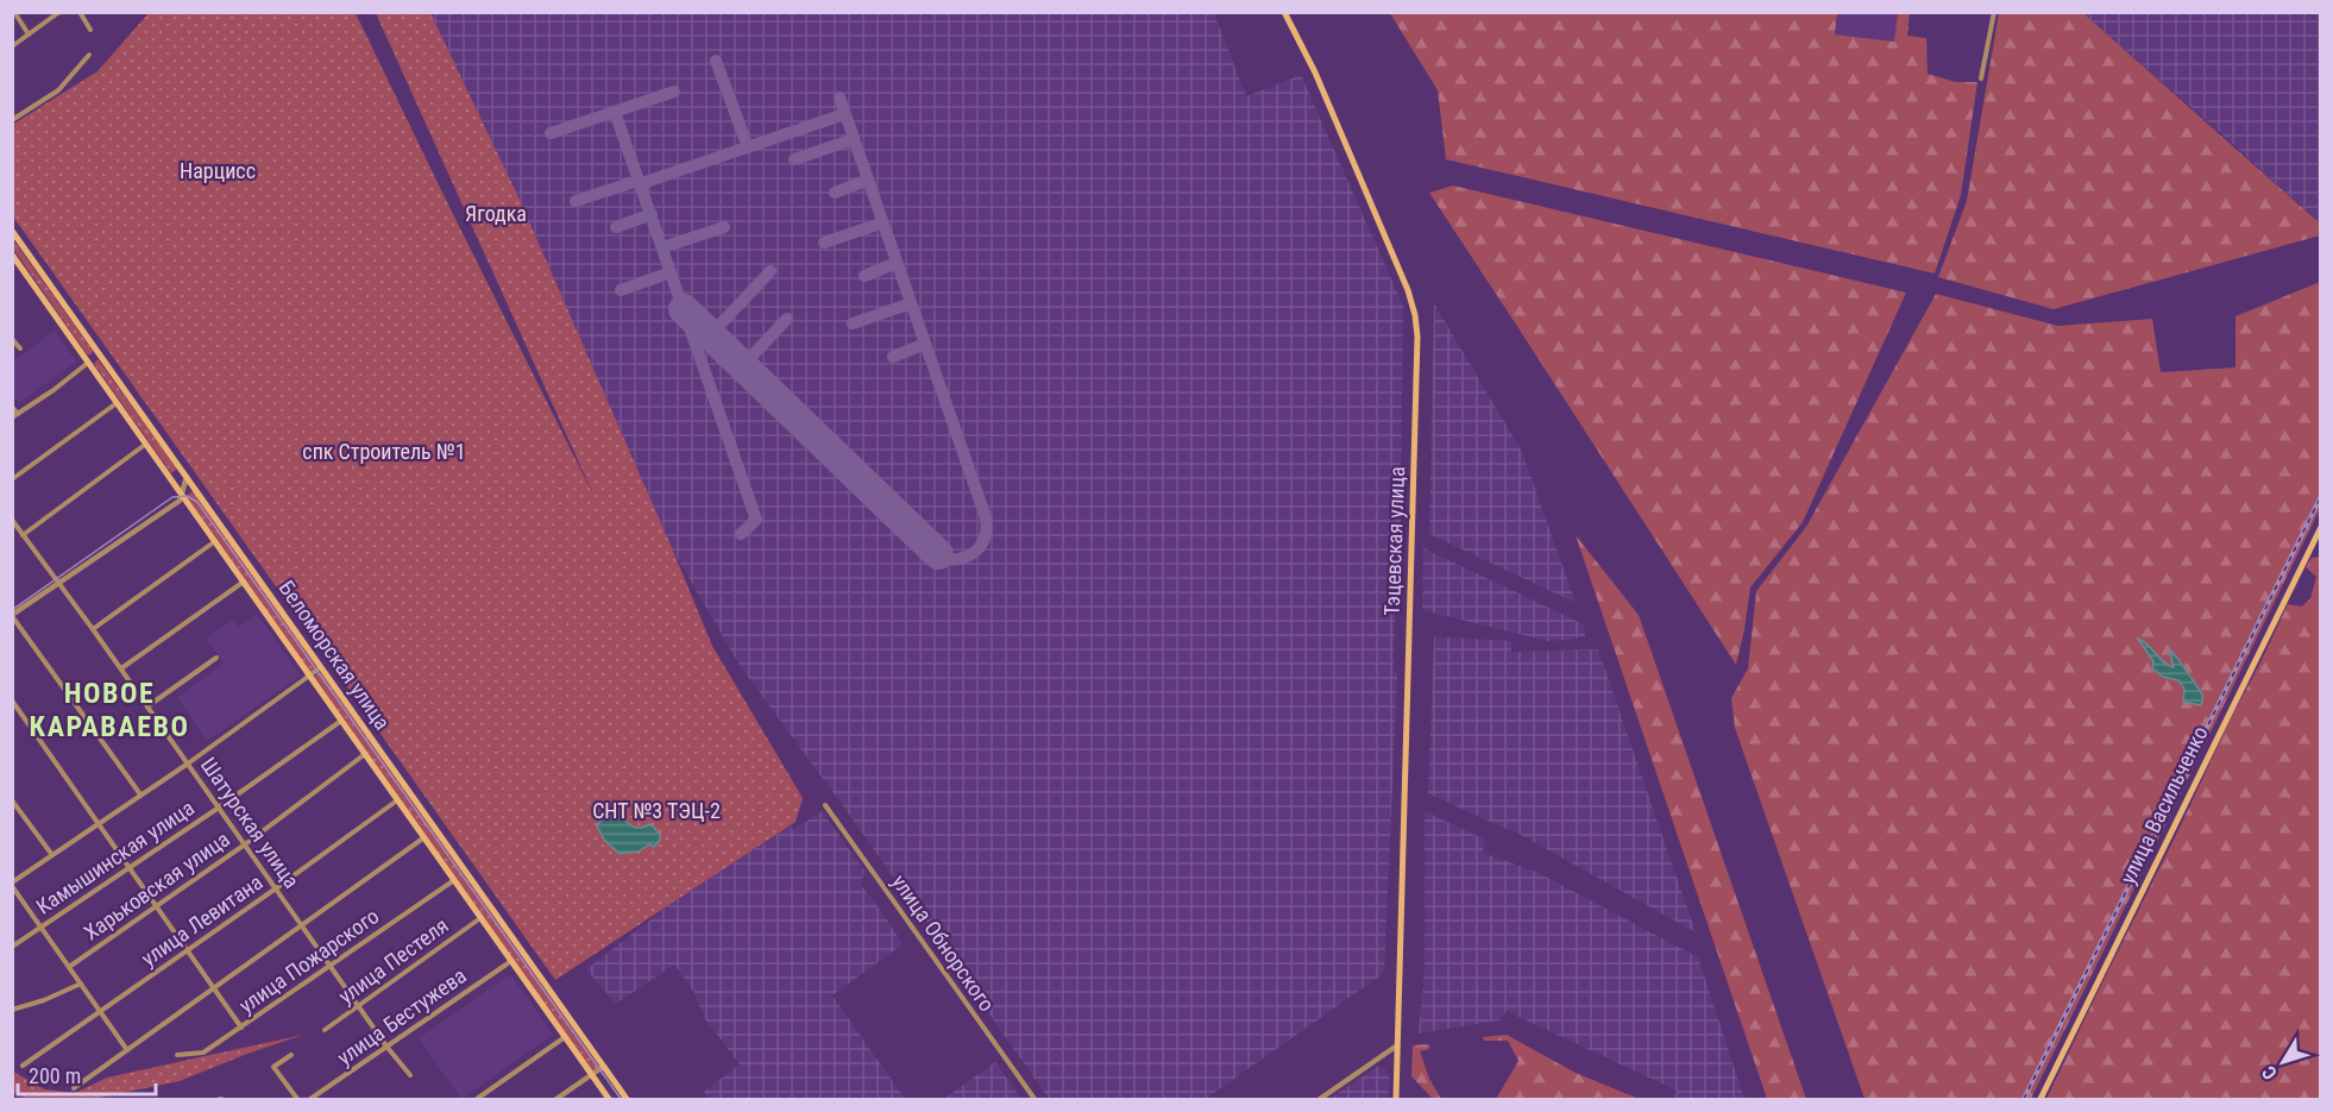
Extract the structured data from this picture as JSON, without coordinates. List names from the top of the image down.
{
  "streets": {
    "main road": ["Тэцевская улица", "Беломорская улица", "улица Васильченко"],
    "street": [
      "Шатурская улица",
      "Камышинская улица",
      "Харьковская улица",
      "улица Левитана",
      "улица Обнорского",
      "улица Пожарского",
      "улица Пестеля",
      "улица Бестужева"
    ]
  },
  "crossings": [
    ["Беломорская улица", "Камышинская улица"],
    ["Беломорская улица", "Харьковская улица"],
    ["Беломорская улица", "улица Левитана"],
    ["Беломорская улица", "улица Пожарского"],
    ["Беломорская улица", "улица Пестеля"],
    ["Беломорская улица", "улица Бестужева"],
    ["Шатурская улица", "Камышинская улица"],
    ["Шатурская улица", "Харьковская улица"],
    ["Шатурская улица", "улица Левитана"],
    ["Шатурская улица", "улица Пожарского"],
    ["Шатурская улица", "улица Пестеля"],
    ["Шатурская улица", "улица Бестужева"]
  ],
  "districts": ["НОВОЕ КАРАВАЕВО"],
  "parks": [
    "Нарцисс",
    "Ягодка",
    "спк Строитель №1",
    "СНТ №3 ТЭЦ-2"
  ],
  "scale_bar": "200 m",
  "north": "bottom left"
}
